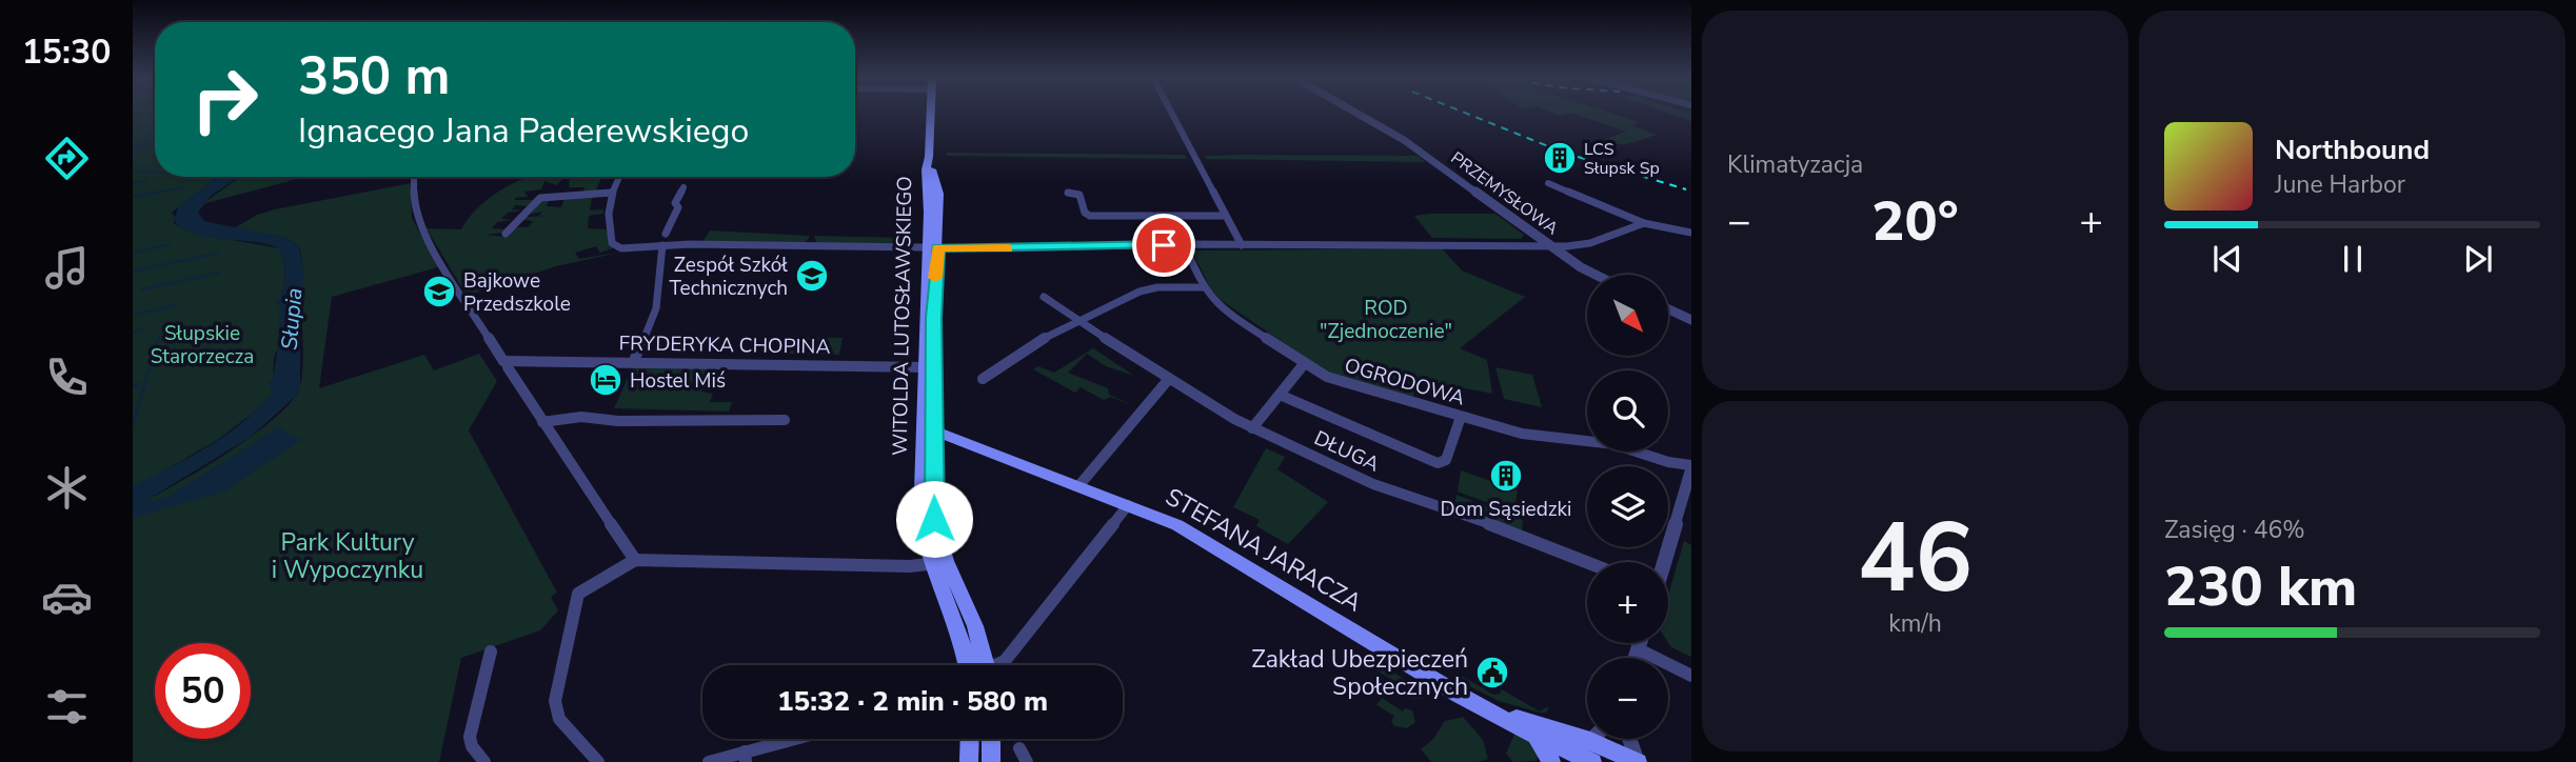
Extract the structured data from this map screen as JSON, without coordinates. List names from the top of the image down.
{
  "streets": {
    "main road": ["WITOLDA LUTOSŁAWSKIEGO", "STEFANA JARACZA"],
    "street": [
      "PRZEMYSŁOWA",
      "FRYDERYKA CHOPINA",
      "OGRODOWA",
      "DŁUGA"
    ]
  },
  "crossings": [
    ["WITOLDA LUTOSŁAWSKIEGO", "FRYDERYKA CHOPINA"],
    ["WITOLDA LUTOSŁAWSKIEGO", "STEFANA JARACZA"]
  ],
  "water": ["Słupia"],
  "parks": ["ROD \"Zjednoczenie\"", "Słupskie Starorzecza", "Park Kultury i Wypoczynku"],
  "places": {
    "building": ["LCS Słupsk Sp", "Dom Sąsiedzki"],
    "school or university": ["Zespół Szkół Technicznych", "Bajkowe Przedszkole"],
    "hotel": ["Hostel Miś"],
    "public building": ["Zakład Ubezpieczeń Społecznych"]
  },
  "north": "bottom right",
  "page": {
    "tabs": "15:30",
    "tile": [
      "Klimatyzacja",
      ["46", "km/h"],
      ["Zasięg · 46%", "230 km"]
    ],
    "turn": ["350 m", "Ignacego Jana Paderewskiego"],
    "song": ["Northbound", "June Harbor"],
    "heat": ["−", "20°", "+"],
    "map_buttons": ["+", "−"],
    "limit": "50",
    "trip": "15:32 · 2 min · 580 m"
  }
}
